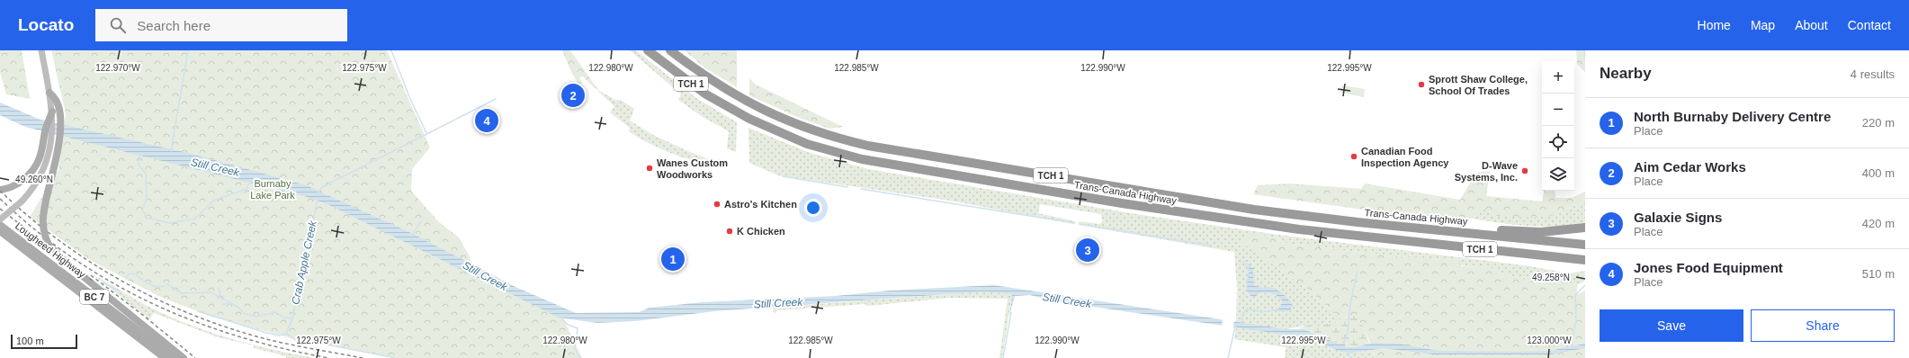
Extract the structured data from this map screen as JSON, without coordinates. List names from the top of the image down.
{
  "streets": {
    "highway": ["TCH 1", "Trans-Canada Highway"],
    "main road": ["Lougheed Highway", "BC 7"]
  },
  "water": ["Still Creek", "Crab Apple Creek"],
  "parks": ["Burnaby Lake Park"],
  "places": [
    "Sprott Shaw College, School Of Trades",
    "Canadian Food Inspection Agency",
    "Wanes Custom Woodworks",
    "D-Wave Systems, Inc.",
    "Astro's Kitchen",
    "K Chicken"
  ],
  "scale_bar": "100 m",
  "page": {
    "header": "Locato",
    "search": "Search here",
    "nav": [
      "Home",
      "Map",
      "About",
      "Contact"
    ],
    "heading": ["Nearby", "4 results"],
    "map_buttons": ["+", "−"],
    "pins": [
      "2",
      "4",
      "3",
      "1"
    ],
    "list": [
      {
        "mark": "1",
        "name": "North Burnaby Delivery Centre",
        "note": "Place",
        "value": "220 m"
      },
      {
        "mark": "2",
        "name": "Aim Cedar Works",
        "note": "Place",
        "value": "400 m"
      },
      {
        "mark": "3",
        "name": "Galaxie Signs",
        "note": "Place",
        "value": "420 m"
      },
      {
        "mark": "4",
        "name": "Jones Food Equipment",
        "note": "Place",
        "value": "510 m"
      }
    ],
    "buttons": ["Save", "Share"],
    "scale": "100 m"
  },
  "coordinates": [
    "122.970°W",
    "122.985°W",
    "122.975°W",
    "122.980°W",
    "122.990°W",
    "122.995°W",
    "49.260°N",
    "49.258°N",
    "123.000°W"
  ]
}
